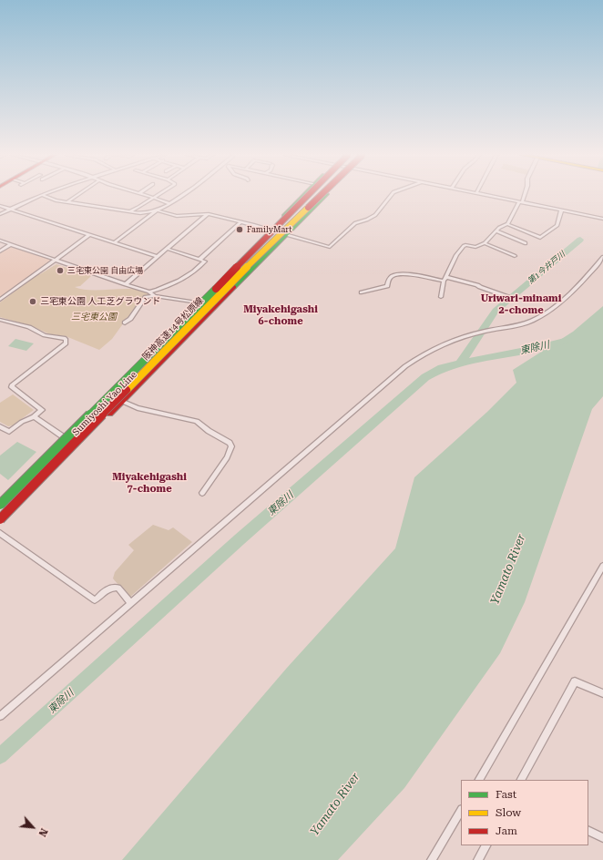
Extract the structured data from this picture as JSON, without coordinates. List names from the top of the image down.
{
  "streets": {
    "main road": ["阪神高速14号松原線", "Sumiyoshi Yao Line"]
  },
  "crossings": [
    ["阪神高速14号松原線", "Sumiyoshi Yao Line"]
  ],
  "districts": ["Uriwari-minami 2-chome", "Miyakehigashi 6-chome", "Miyakehigashi 7-chome"],
  "water": ["第1今井戸川", "東除川", "Yamato River"],
  "parks": ["三宅東公園"],
  "places": ["FamilyMart", "三宅東公園 自由広場", "三宅東公園 人工芝グラウンド"],
  "legend": ["Fast", "Slow", "Jam"],
  "north": "bottom right"
}
